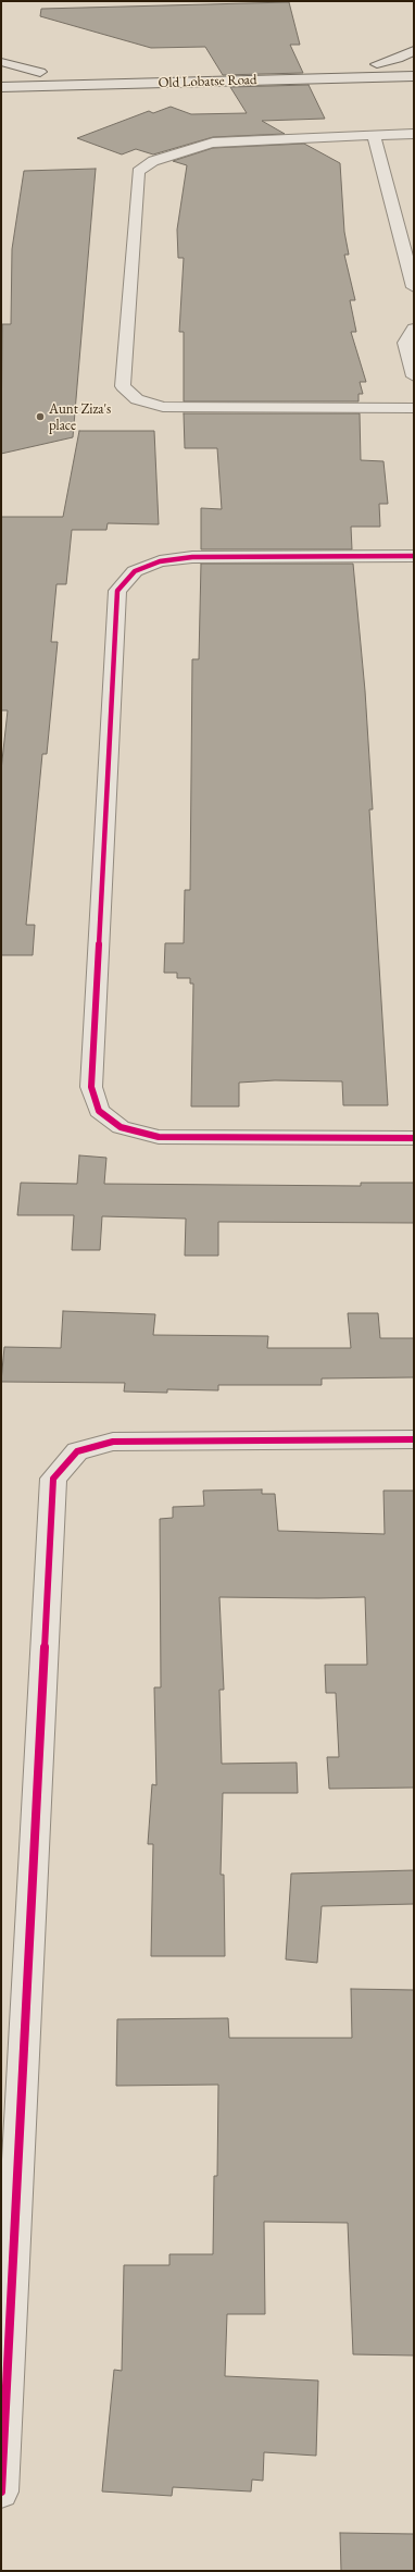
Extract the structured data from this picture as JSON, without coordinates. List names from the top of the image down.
{
  "streets": {
    "main road": ["Old Lobatse Road"]
  },
  "places": ["Aunt Ziza's place"]
}
